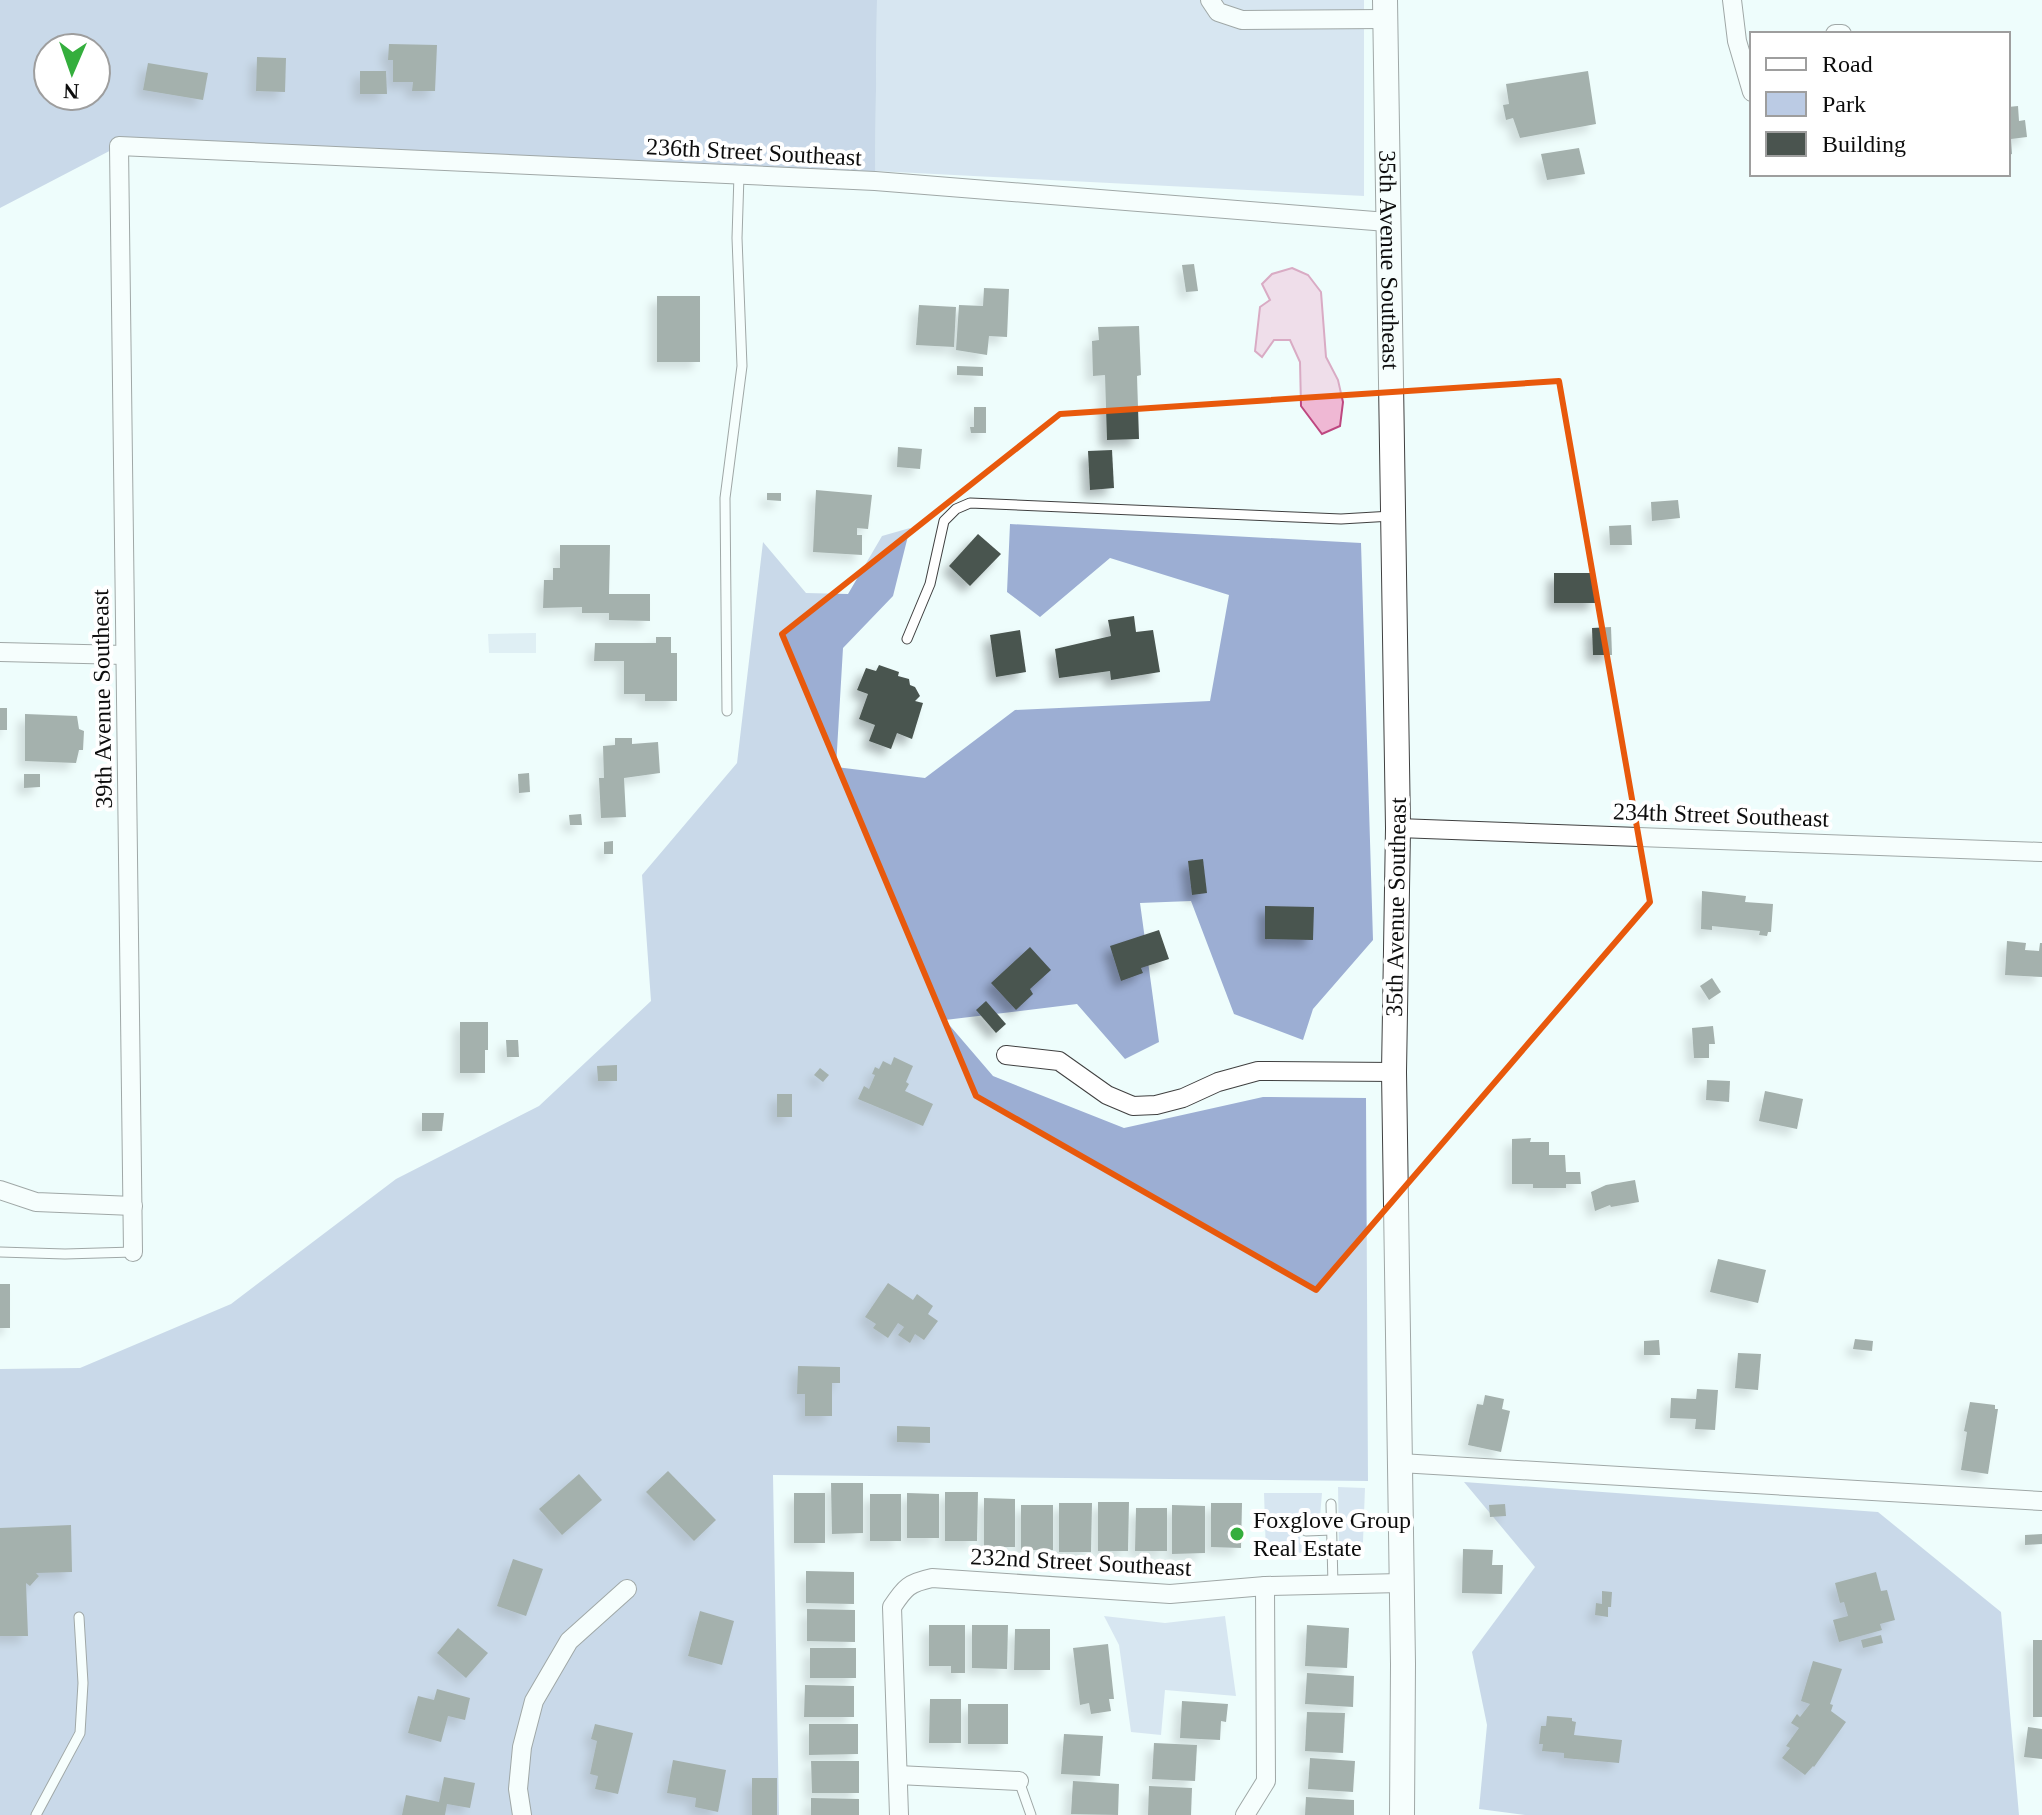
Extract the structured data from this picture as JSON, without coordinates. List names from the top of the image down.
{
  "streets": {
    "street": [
      "236th Street Southeast",
      "35th Avenue Southeast",
      "39th Avenue Southeast",
      "234th Street Southeast",
      "232nd Street Southeast"
    ]
  },
  "crossings": [
    ["236th Street Southeast", "35th Avenue Southeast"],
    ["236th Street Southeast", "39th Avenue Southeast"],
    ["35th Avenue Southeast", "234th Street Southeast"],
    ["35th Avenue Southeast", "232nd Street Southeast"]
  ],
  "places": ["Foxglove Group Real Estate"],
  "legend": ["Road", "Park", "Building"],
  "north": "bottom"
}
